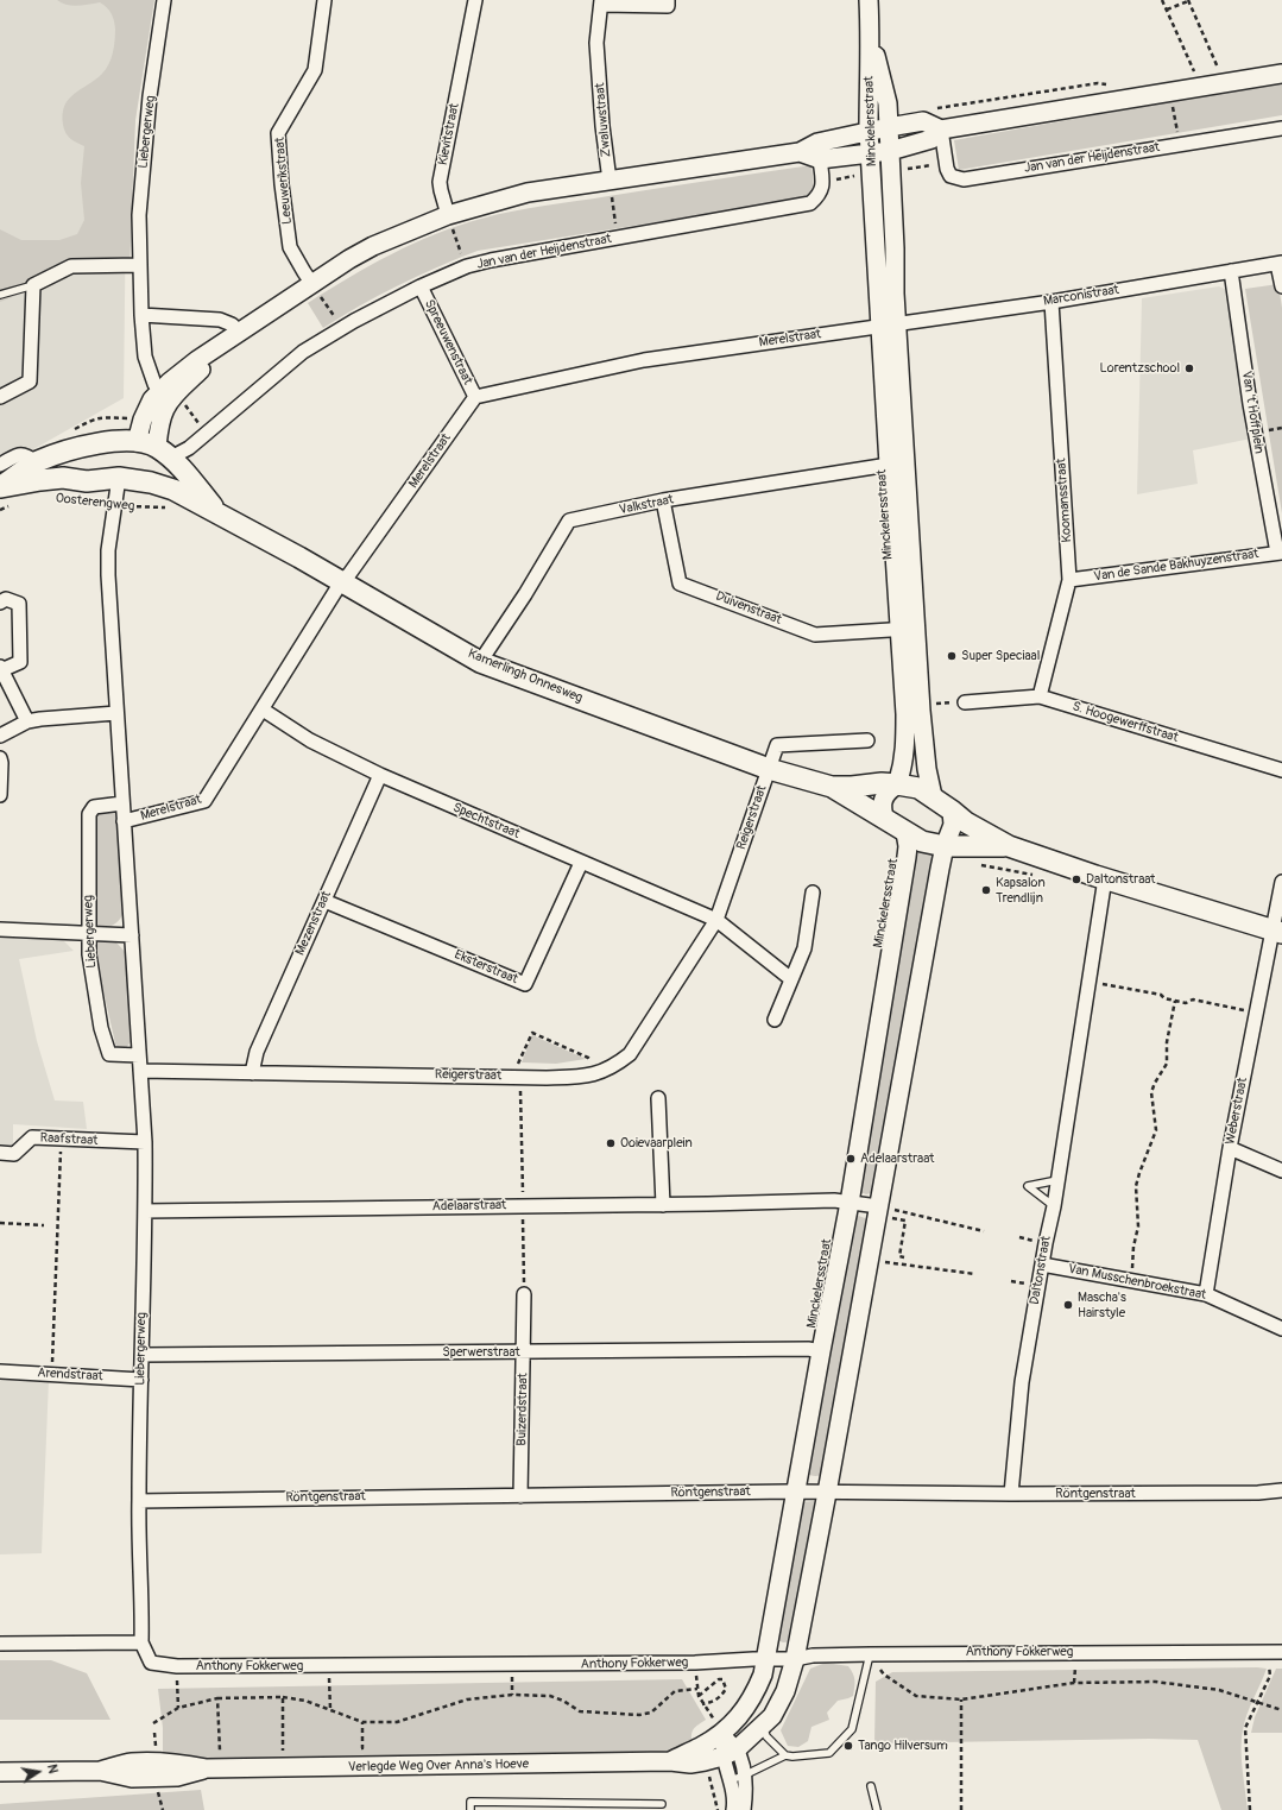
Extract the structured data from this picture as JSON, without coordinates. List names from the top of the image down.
{
  "streets": {
    "main road": [
      "Minckelersstraat",
      "Oosterengweg",
      "Kamerlingh Onnesweg",
      "Verlegde Weg Over Anna's Hoeve"
    ],
    "street": [
      "Zwaluwstraat",
      "Liebergerweg",
      "Kievitstraat",
      "Jan van der Heijdenstraat",
      "Leeuwerikstraat",
      "Marconistraat",
      "Merelstraat",
      "Spreeuwenstraat",
      "Van 't Hoffplein",
      "Koomansstraat",
      "Valkstraat",
      "Van de Sande Bakhuyzenstraat",
      "Duivenstraat",
      "S. Hoogewerffstraat",
      "Reigerstraat",
      "Spechtstraat",
      "Mezenstraat",
      "Eksterstraat",
      "Weberstraat",
      "Raafstraat",
      "Adelaarstraat",
      "Daltonstraat",
      "Van Musschenbroekstraat",
      "Sperwerstraat",
      "Arendstraat",
      "Buizerdstraat",
      "Röntgenstraat",
      "Anthony Fokkerweg"
    ]
  },
  "crossings": [
    ["Minckelersstraat", "Marconistraat"],
    ["Minckelersstraat", "Merelstraat"],
    ["Minckelersstraat", "Valkstraat"],
    ["Minckelersstraat", "Duivenstraat"],
    ["Minckelersstraat", "Kamerlingh Onnesweg"],
    ["Minckelersstraat", "Adelaarstraat"],
    ["Minckelersstraat", "Sperwerstraat"],
    ["Minckelersstraat", "Röntgenstraat"],
    ["Minckelersstraat", "Anthony Fokkerweg"],
    ["Minckelersstraat", "Verlegde Weg Over Anna's Hoeve"],
    ["Liebergerweg", "Merelstraat"],
    ["Liebergerweg", "Oosterengweg"],
    ["Liebergerweg", "Reigerstraat"],
    ["Liebergerweg", "Raafstraat"],
    ["Liebergerweg", "Adelaarstraat"],
    ["Liebergerweg", "Sperwerstraat"],
    ["Liebergerweg", "Arendstraat"],
    ["Liebergerweg", "Röntgenstraat"],
    ["Liebergerweg", "Anthony Fokkerweg"],
    ["Jan van der Heijdenstraat", "Spreeuwenstraat"],
    ["Jan van der Heijdenstraat", "Oosterengweg"],
    ["Jan van der Heijdenstraat", "Kamerlingh Onnesweg"],
    ["Marconistraat", "Merelstraat"],
    ["Marconistraat", "Van 't Hoffplein"],
    ["Marconistraat", "Koomansstraat"],
    ["Merelstraat", "Spreeuwenstraat"],
    ["Merelstraat", "Kamerlingh Onnesweg"],
    ["Merelstraat", "Spechtstraat"],
    ["Van 't Hoffplein", "Van de Sande Bakhuyzenstraat"],
    ["Koomansstraat", "Van de Sande Bakhuyzenstraat"],
    ["Koomansstraat", "S. Hoogewerffstraat"],
    ["Oosterengweg", "Kamerlingh Onnesweg"],
    ["Valkstraat", "Duivenstraat"],
    ["Valkstraat", "Kamerlingh Onnesweg"],
    ["Kamerlingh Onnesweg", "Reigerstraat"],
    ["Kamerlingh Onnesweg", "Weberstraat"],
    ["Kamerlingh Onnesweg", "Daltonstraat"],
    ["Reigerstraat", "Spechtstraat"],
    ["Reigerstraat", "Mezenstraat"],
    ["Spechtstraat", "Mezenstraat"],
    ["Spechtstraat", "Eksterstraat"],
    ["Mezenstraat", "Eksterstraat"],
    ["Weberstraat", "Van Musschenbroekstraat"],
    ["Daltonstraat", "Van Musschenbroekstraat"],
    ["Daltonstraat", "Röntgenstraat"],
    ["Sperwerstraat", "Buizerdstraat"],
    ["Buizerdstraat", "Röntgenstraat"]
  ],
  "places": [
    "Lorentzschool",
    "Super Speciaal",
    "Daltonstraat",
    "Kapsalon Trendlijn",
    "Ooievaarplein",
    "Adelaarstraat",
    "Mascha's Hairstyle",
    "Tango Hilversum"
  ],
  "north": "right"
}
